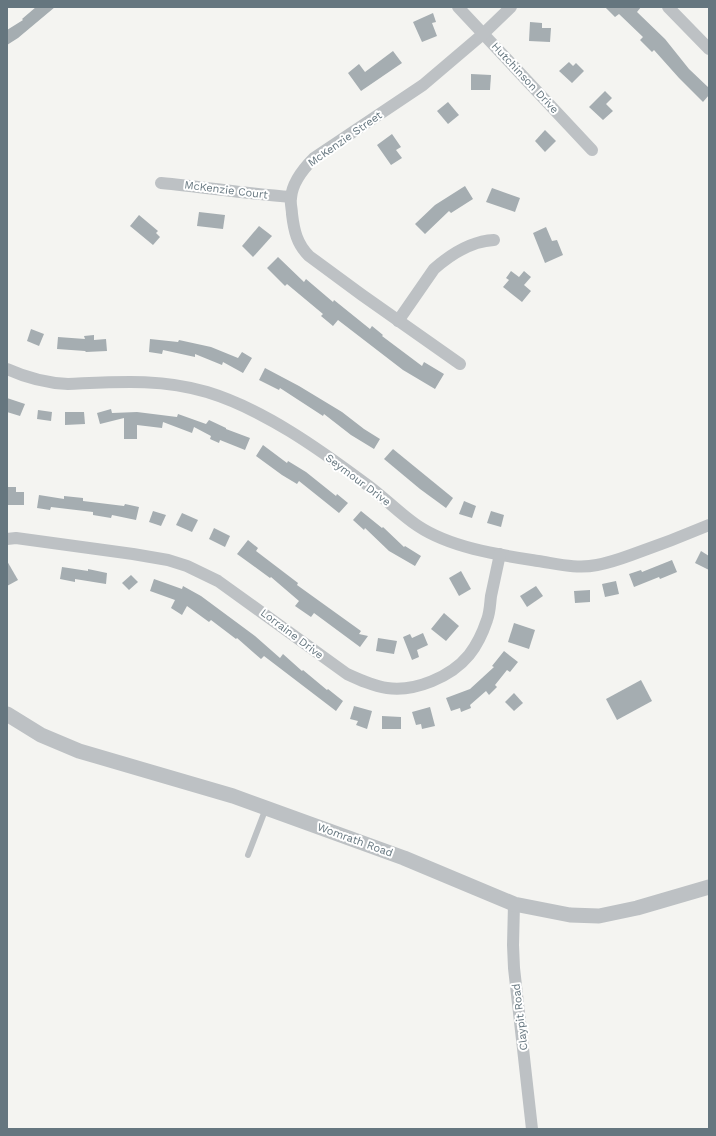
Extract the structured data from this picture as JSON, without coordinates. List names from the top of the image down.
{
  "streets": {
    "street": [
      "Hutchinson Drive",
      "McKenzie Street",
      "McKenzie Court",
      "Seymour Drive",
      "Lorraine Drive",
      "Womrath Road",
      "Claypit Road"
    ]
  },
  "crossings": [
    ["Hutchinson Drive", "McKenzie Street"],
    ["McKenzie Street", "McKenzie Court"],
    ["Seymour Drive", "Lorraine Drive"],
    ["Womrath Road", "Claypit Road"]
  ]
}
